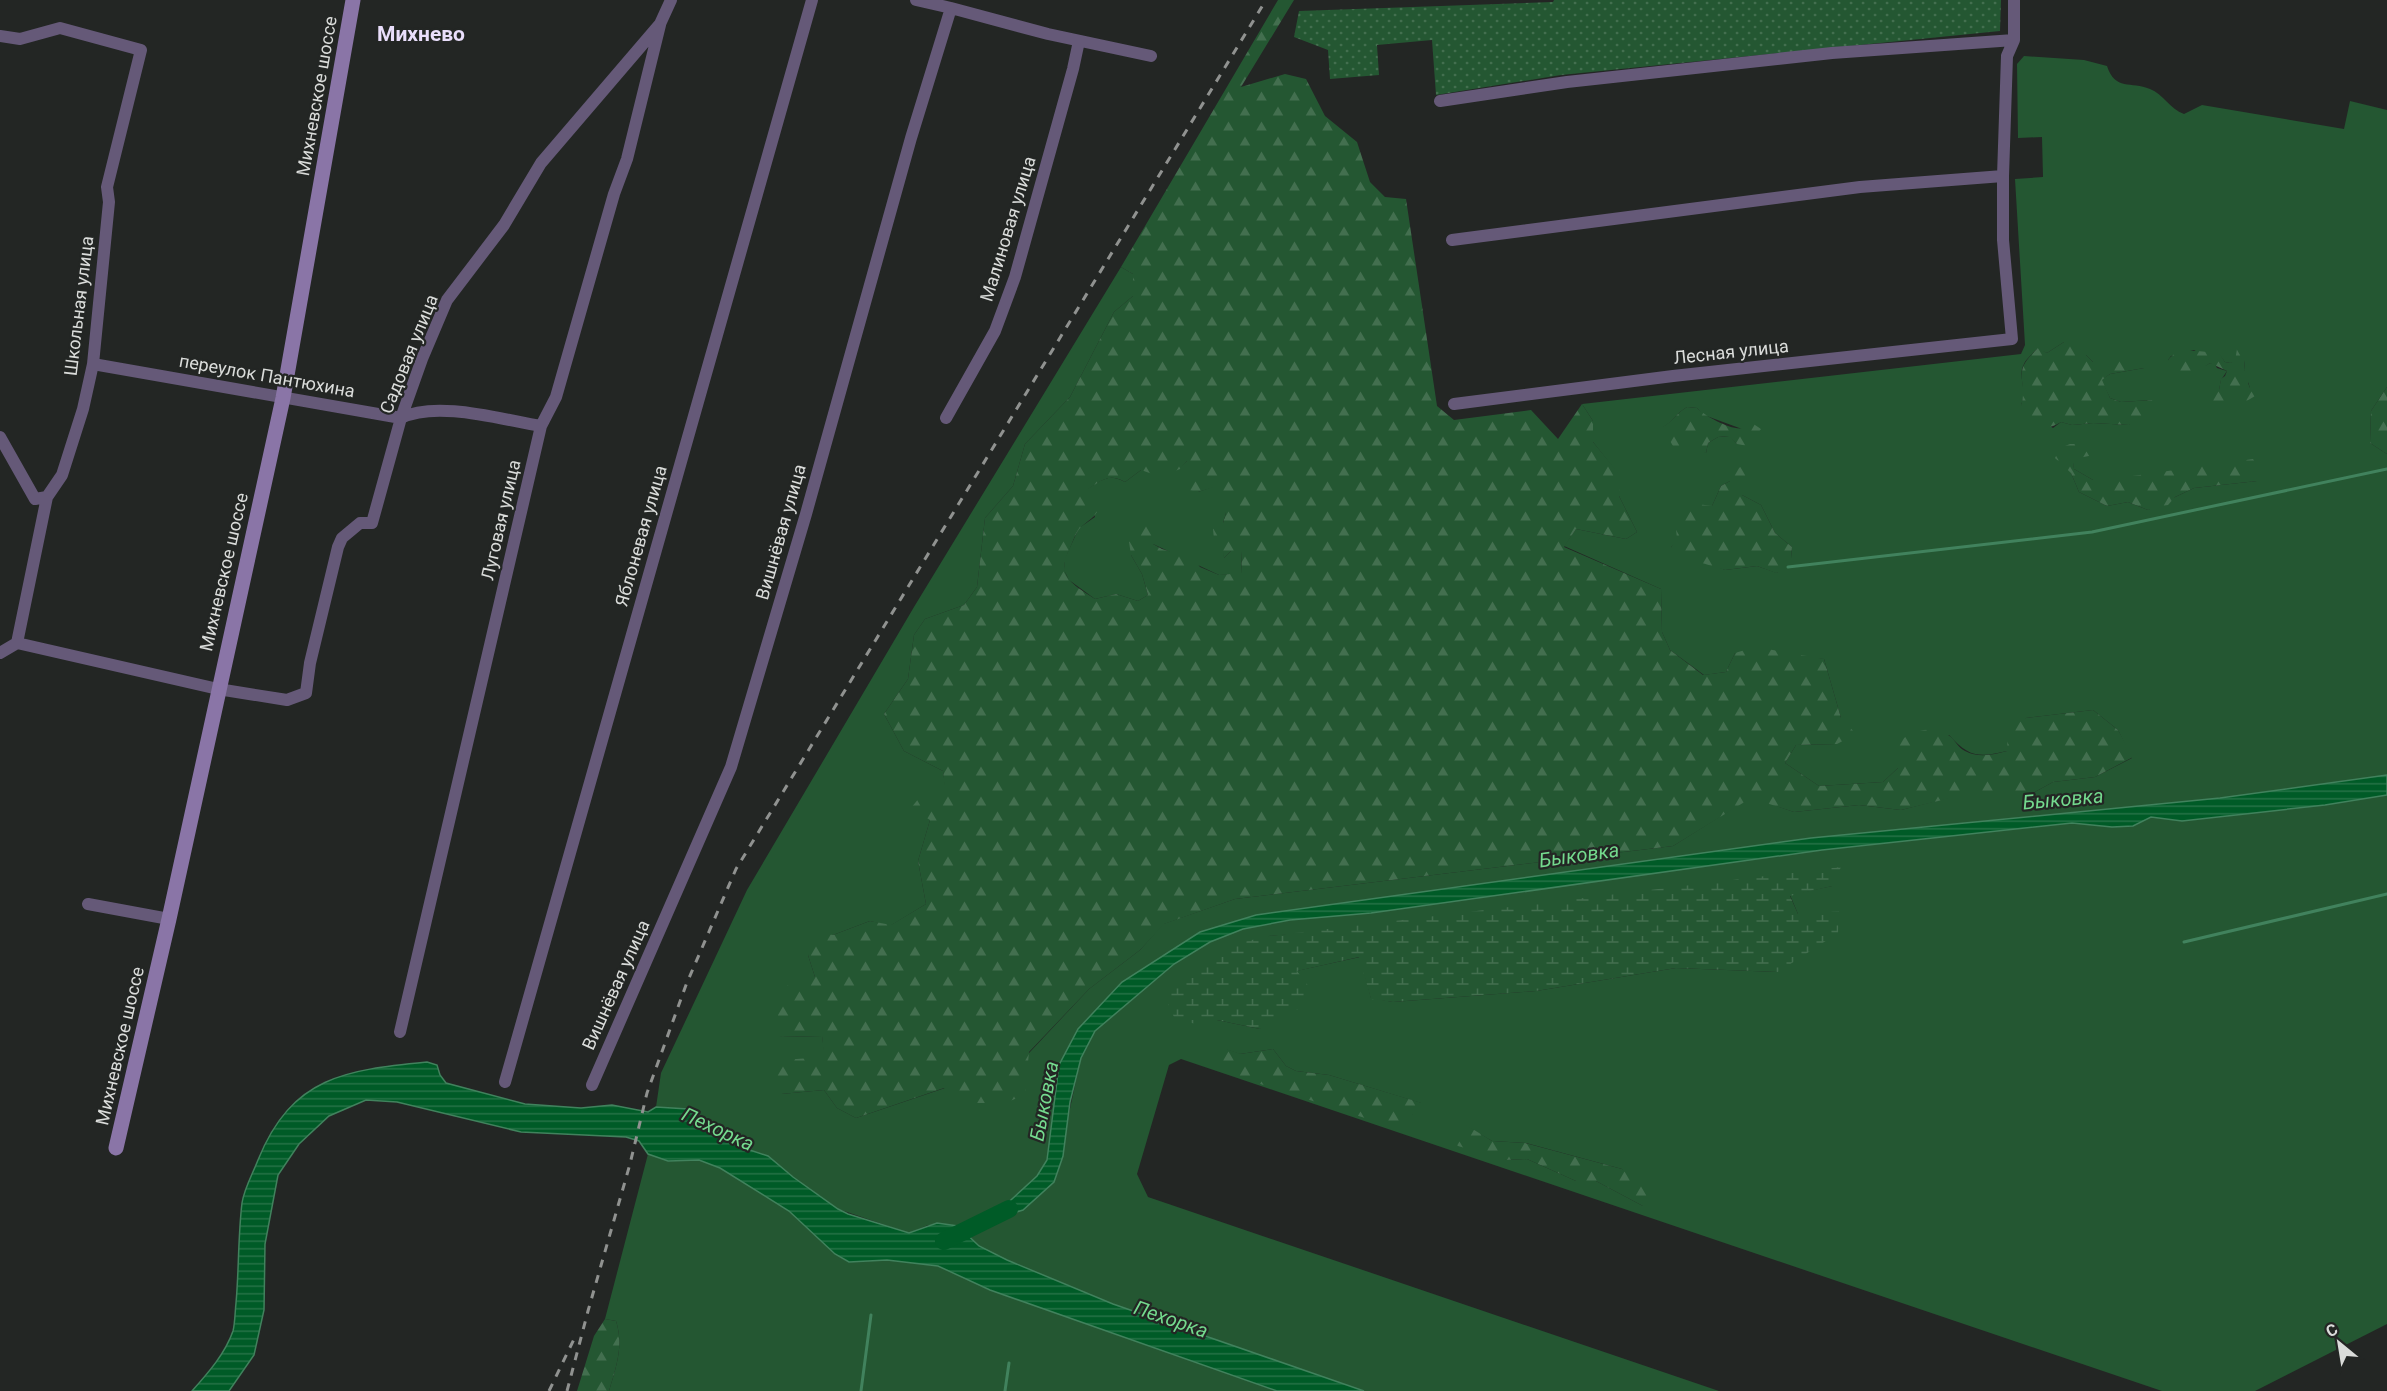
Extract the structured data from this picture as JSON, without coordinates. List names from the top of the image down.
{
  "streets": {
    "street": [
      "Михневское шоссе",
      "Малиновая улица",
      "Школьная улица",
      "Лесная улица",
      "Садовая улица",
      "переулок Пантюхина",
      "Луговая улица",
      "Вишнёвая улица",
      "Яблоневая улица"
    ]
  },
  "crossings": [
    ["Михневское шоссе", "Садовая улица"],
    ["Михневское шоссе", "переулок Пантюхина"],
    ["Школьная улица", "переулок Пантюхина"],
    ["Садовая улица", "переулок Пантюхина"],
    ["Садовая улица", "Луговая улица"],
    ["переулок Пантюхина", "Луговая улица"]
  ],
  "districts": ["Михнево"],
  "water": ["Быковка", "Пехорка"],
  "north": "top left"
}
